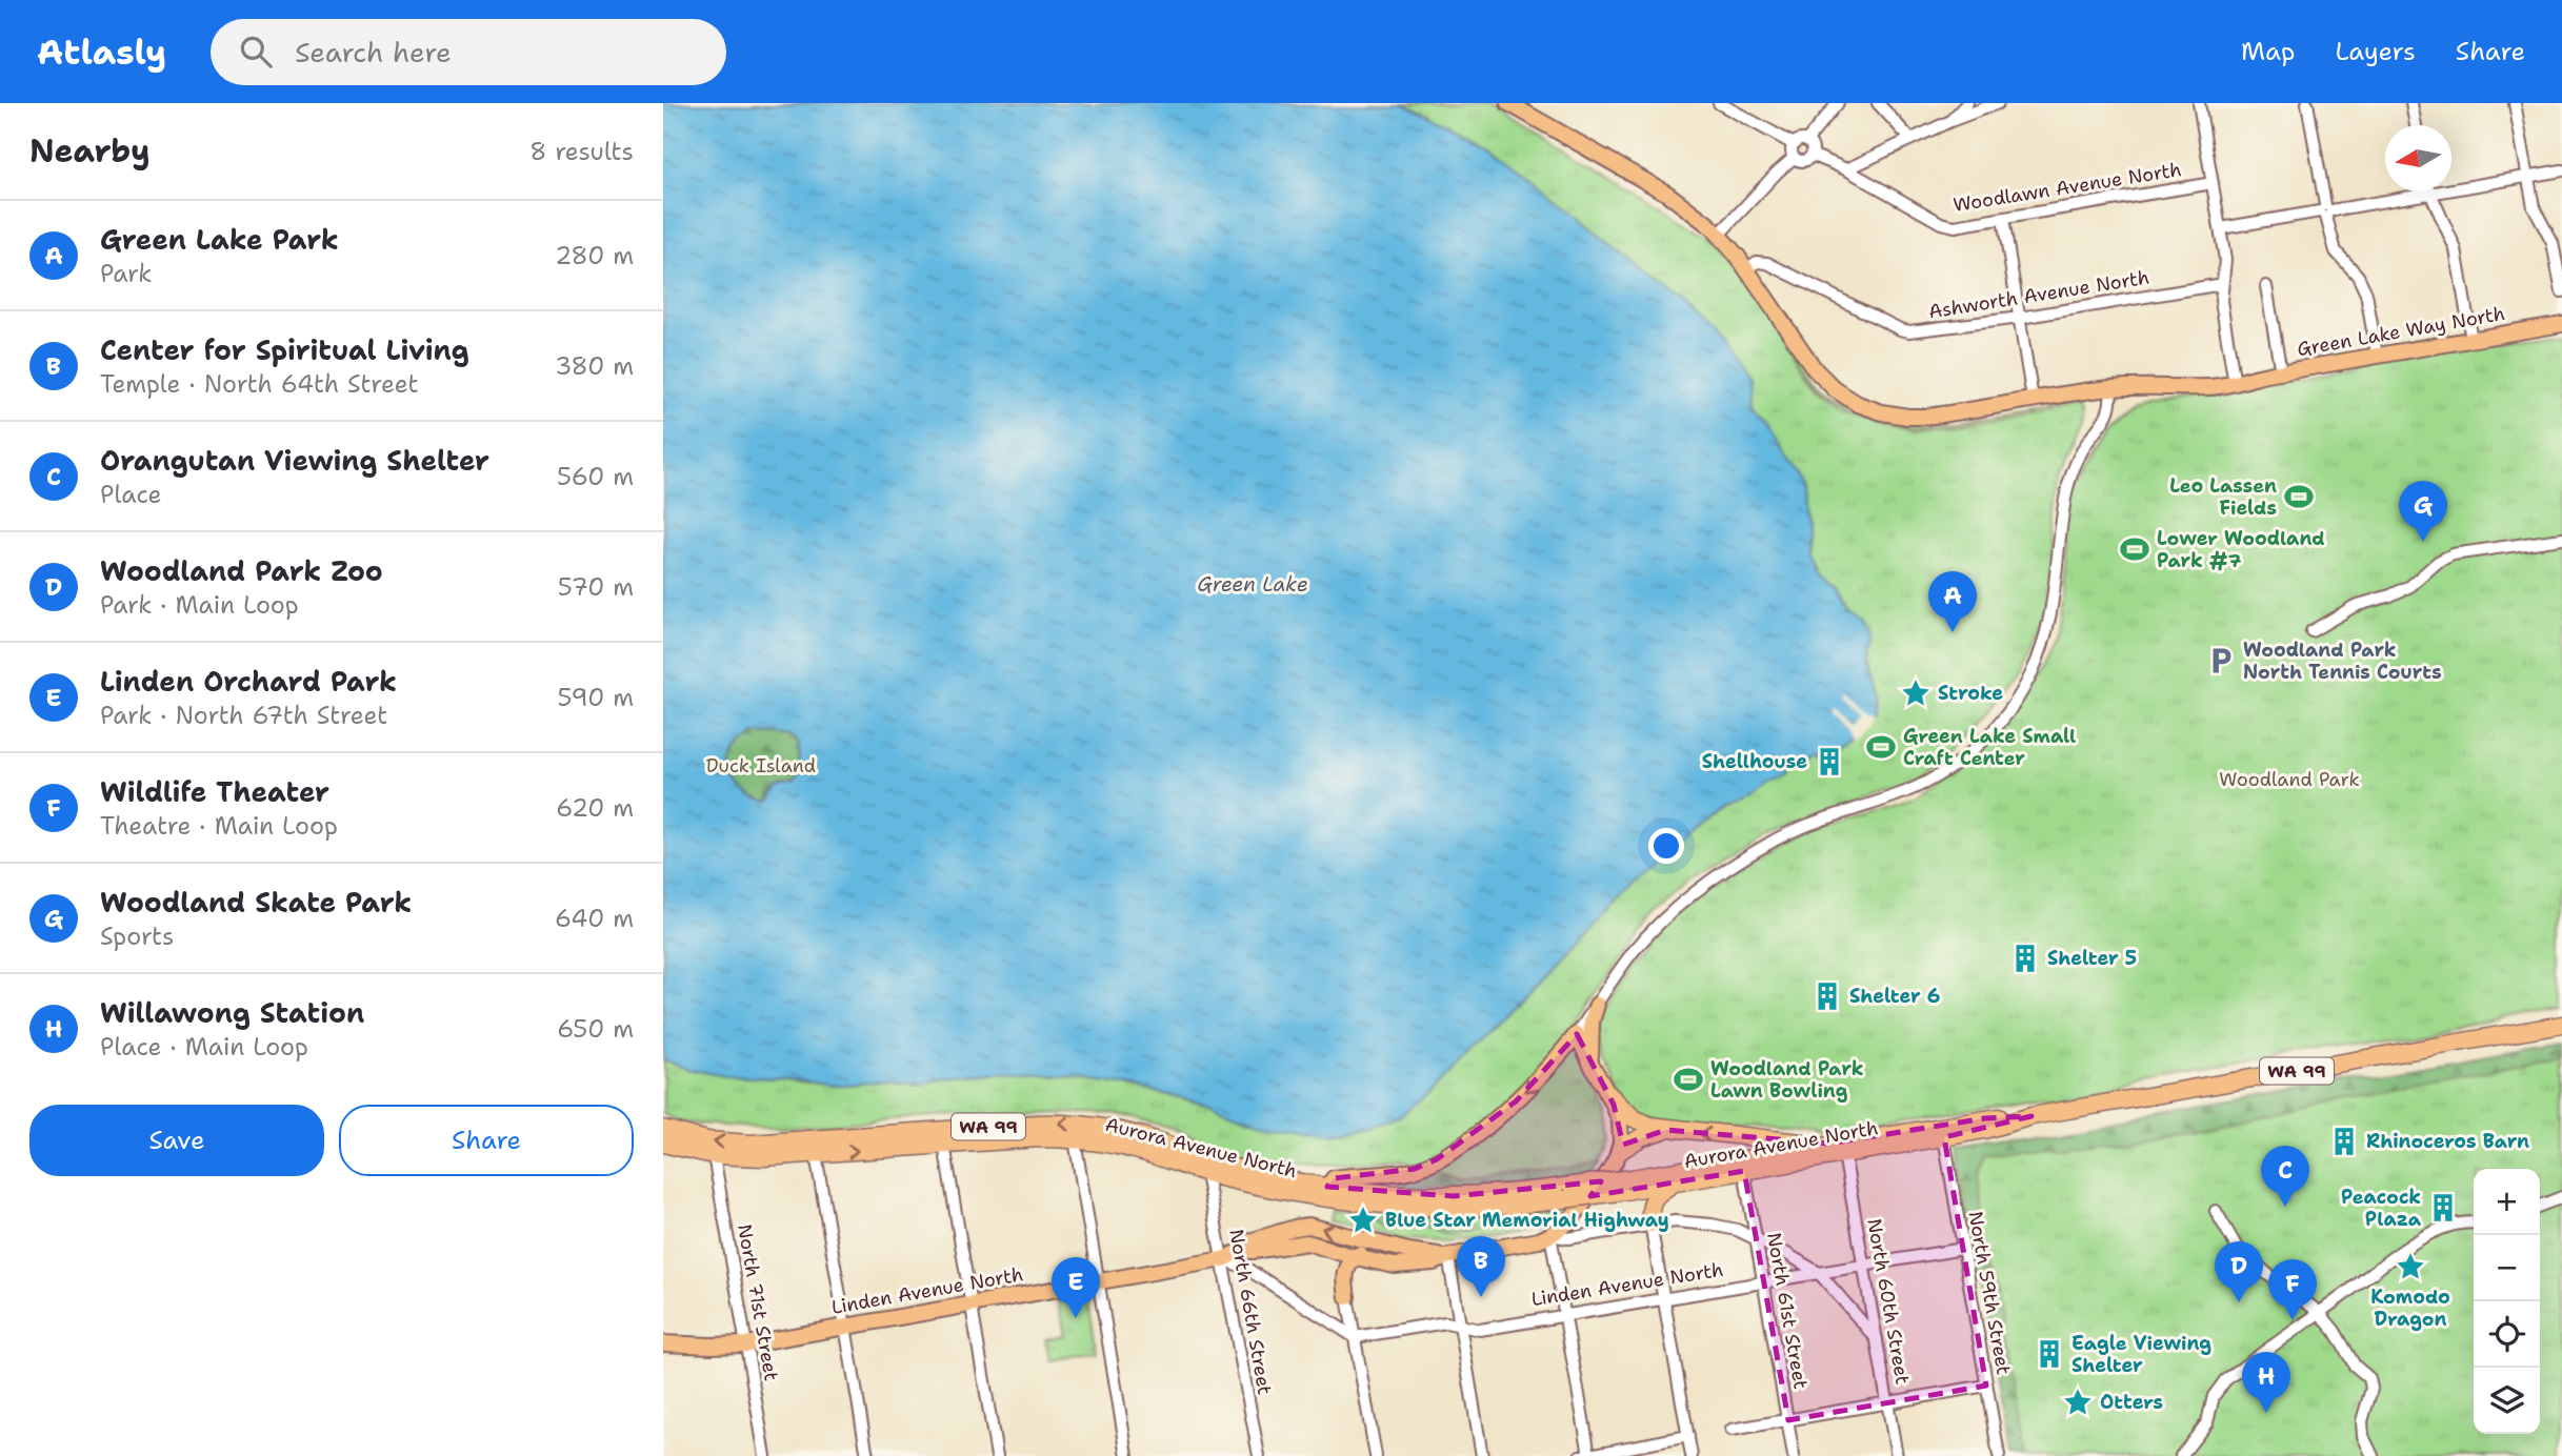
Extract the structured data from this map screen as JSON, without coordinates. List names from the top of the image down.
{
  "streets": {
    "highway": ["WA 99", "Aurora Avenue North"],
    "main road": ["Green Lake Way North", "Linden Avenue North"],
    "street": [
      "Woodlawn Avenue North",
      "Ashworth Avenue North",
      "North 59th Street",
      "North 60th Street",
      "North 71st Street",
      "North 61st Street",
      "North 66th Street"
    ]
  },
  "crossings": [
    ["Ashworth Avenue North", "Green Lake Way North"],
    ["Aurora Avenue North", "North 59th Street"],
    ["Aurora Avenue North", "North 60th Street"],
    ["Aurora Avenue North", "North 71st Street"],
    ["Aurora Avenue North", "North 61st Street"],
    ["Aurora Avenue North", "North 66th Street"],
    ["Linden Avenue North", "North 59th Street"],
    ["Linden Avenue North", "North 60th Street"],
    ["Linden Avenue North", "North 71st Street"],
    ["Linden Avenue North", "North 61st Street"],
    ["Linden Avenue North", "North 66th Street"]
  ],
  "water": ["Green Lake"],
  "parks": ["Duck Island", "Woodland Park"],
  "places": {
    "sports": [
      "Leo Lassen Fields",
      "Lower Woodland Park #7",
      "Green Lake Small Craft Center",
      "Woodland Park Lawn Bowling"
    ],
    "parking": ["Woodland Park North Tennis Courts"],
    "place": [
      "Stroke",
      "Blue Star Memorial Highway",
      "Komodo Dragon",
      "Otters"
    ],
    "building": [
      "Shellhouse",
      "Shelter 5",
      "Shelter 6",
      "Rhinoceros Barn",
      "Peacock Plaza",
      "Eagle Viewing Shelter"
    ]
  },
  "north": "left",
  "page": {
    "header": "Atlasly",
    "search": "Search here",
    "nav": ["Map", "Layers", "Share"],
    "heading": ["Nearby", "8 results"],
    "list": [
      {
        "mark": "A",
        "name": "Green Lake Park",
        "note": "Park",
        "value": "280 m"
      },
      {
        "mark": "B",
        "name": "Center for Spiritual Living",
        "note": "Temple · North 64th Street",
        "value": "380 m"
      },
      {
        "mark": "C",
        "name": "Orangutan Viewing Shelter",
        "note": "Place",
        "value": "560 m"
      },
      {
        "mark": "D",
        "name": "Woodland Park Zoo",
        "note": "Park · Main Loop",
        "value": "570 m"
      },
      {
        "mark": "E",
        "name": "Linden Orchard Park",
        "note": "Park · North 67th Street",
        "value": "590 m"
      },
      {
        "mark": "F",
        "name": "Wildlife Theater",
        "note": "Theatre · Main Loop",
        "value": "620 m"
      },
      {
        "mark": "G",
        "name": "Woodland Skate Park",
        "note": "Sports",
        "value": "640 m"
      },
      {
        "mark": "H",
        "name": "Willawong Station",
        "note": "Place · Main Loop",
        "value": "650 m"
      }
    ],
    "pins": [
      "G",
      "A",
      "C",
      "B",
      "D",
      "E",
      "F",
      "H"
    ],
    "buttons": ["Save", "Share"],
    "map_buttons": ["+", "−"]
  }
}
